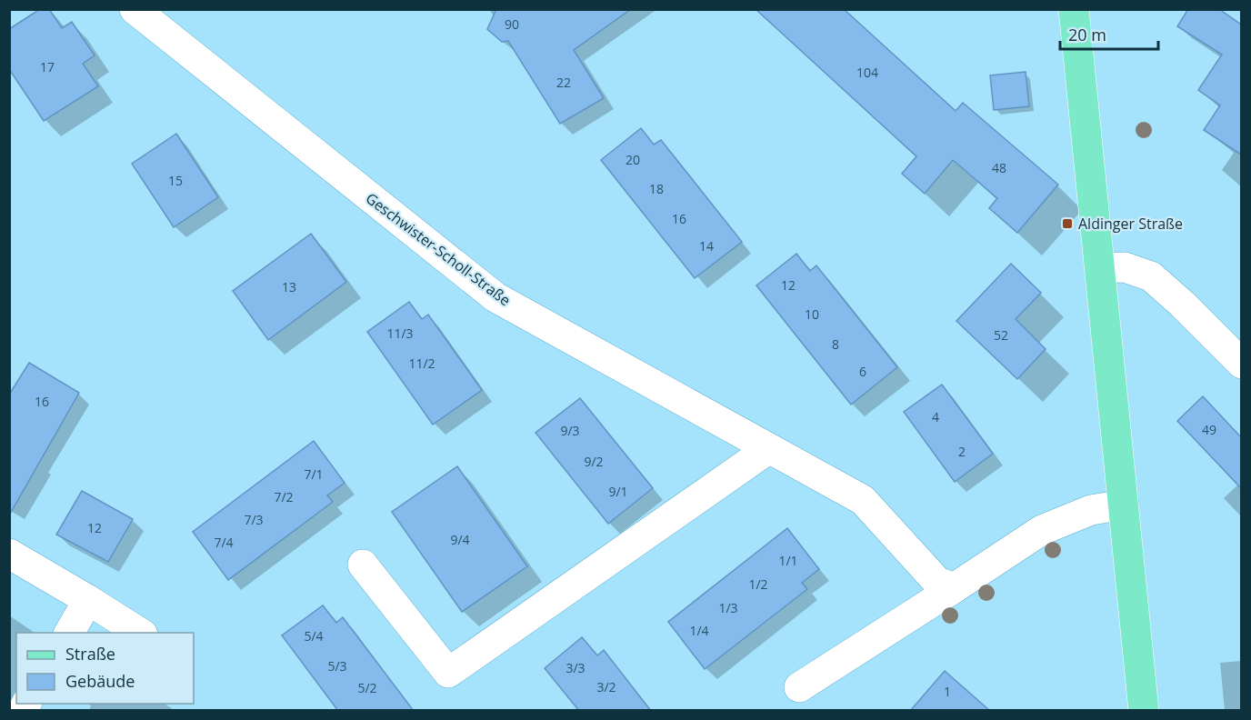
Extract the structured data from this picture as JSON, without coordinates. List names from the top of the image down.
{
  "streets": {
    "street": ["Geschwister-Scholl-Straße"]
  },
  "places": {
    "transit": ["Aldinger Straße"]
  },
  "house_numbers": [
    "90",
    "17",
    "104",
    "22",
    "20",
    "48",
    "15",
    "18",
    "16",
    "14",
    "12",
    "13",
    "10",
    "11/3",
    "52",
    "8",
    "11/2",
    "6",
    "16",
    "4",
    "49",
    "9/3",
    "2",
    "9/2",
    "7/1",
    "9/1",
    "7/2",
    "7/3",
    "12",
    "9/4",
    "7/4",
    "1/1",
    "1/2",
    "1/3",
    "1/4",
    "5/4",
    "5/3",
    "3/3",
    "3/2",
    "5/2",
    "1"
  ],
  "legend": ["Straße", "Gebäude"],
  "scale_bar": "20 m"
}
